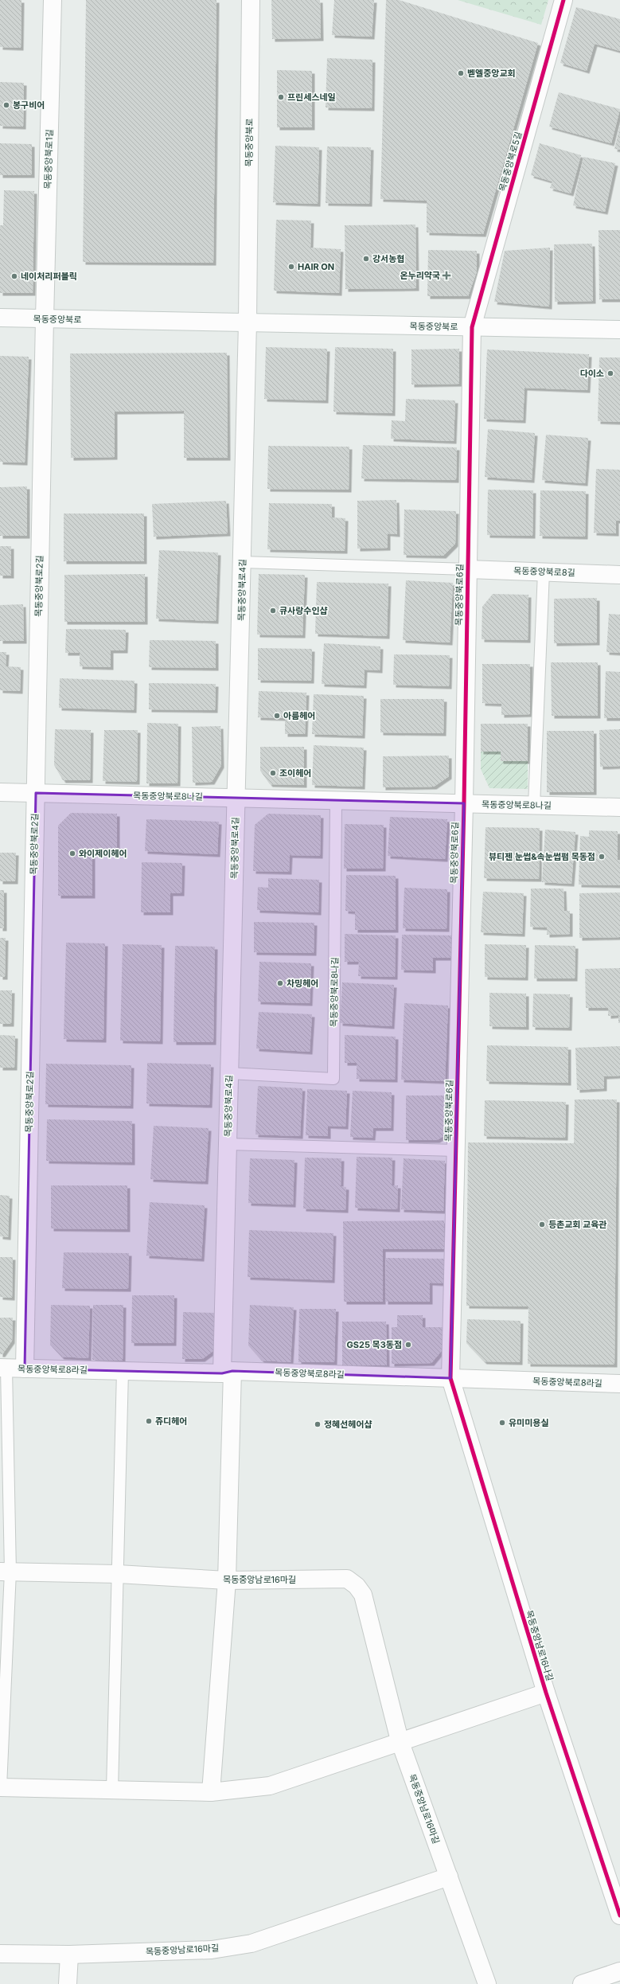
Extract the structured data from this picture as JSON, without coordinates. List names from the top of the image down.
{
  "streets": {
    "street": [
      "목동중앙북로",
      "목동중앙북로1길",
      "목동중앙북로5길",
      "목동중앙북로8길",
      "목동중앙북로2길",
      "목동중앙북로4길",
      "목동중앙북로6길",
      "목동중앙북로8나길",
      "목동중앙북로8라길",
      "목동중앙남로16마길",
      "목동중앙남로16나길"
    ]
  },
  "crossings": [
    ["목동중앙북로", "목동중앙북로1길"],
    ["목동중앙북로", "목동중앙북로5길"],
    ["목동중앙북로", "목동중앙북로2길"],
    ["목동중앙북로", "목동중앙북로4길"],
    ["목동중앙북로", "목동중앙북로6길"],
    ["목동중앙북로1길", "목동중앙북로2길"],
    ["목동중앙북로5길", "목동중앙북로6길"],
    ["목동중앙북로8길", "목동중앙북로6길"],
    ["목동중앙북로2길", "목동중앙북로8나길"],
    ["목동중앙북로2길", "목동중앙북로8라길"],
    ["목동중앙북로4길", "목동중앙북로6길"],
    ["목동중앙북로4길", "목동중앙북로8나길"],
    ["목동중앙북로4길", "목동중앙북로8라길"],
    ["목동중앙북로4길", "목동중앙남로16마길"],
    ["목동중앙북로6길", "목동중앙북로8나길"],
    ["목동중앙북로6길", "목동중앙북로8라길"],
    ["목동중앙북로6길", "목동중앙남로16나길"],
    ["목동중앙북로8라길", "목동중앙남로16나길"],
    ["목동중앙남로16마길", "목동중앙남로16나길"]
  ],
  "places": {
    "other": [
      "벧엘중앙교회",
      "프린세스네일",
      "봉구비어",
      "강서농협",
      "HAIR ON",
      "네이처리퍼블릭",
      "다이소",
      "큐사랑수인샵",
      "아름헤어",
      "조이헤어",
      "와이제이헤어",
      "뷰티젠 눈썹&속눈썹펌 목동점",
      "차밍헤어",
      "등촌교회 교육관",
      "GS25 목3동점",
      "쥬디헤어",
      "유미미용실",
      "정혜선헤어샵"
    ],
    "health": ["온누리약국"]
  }
}
